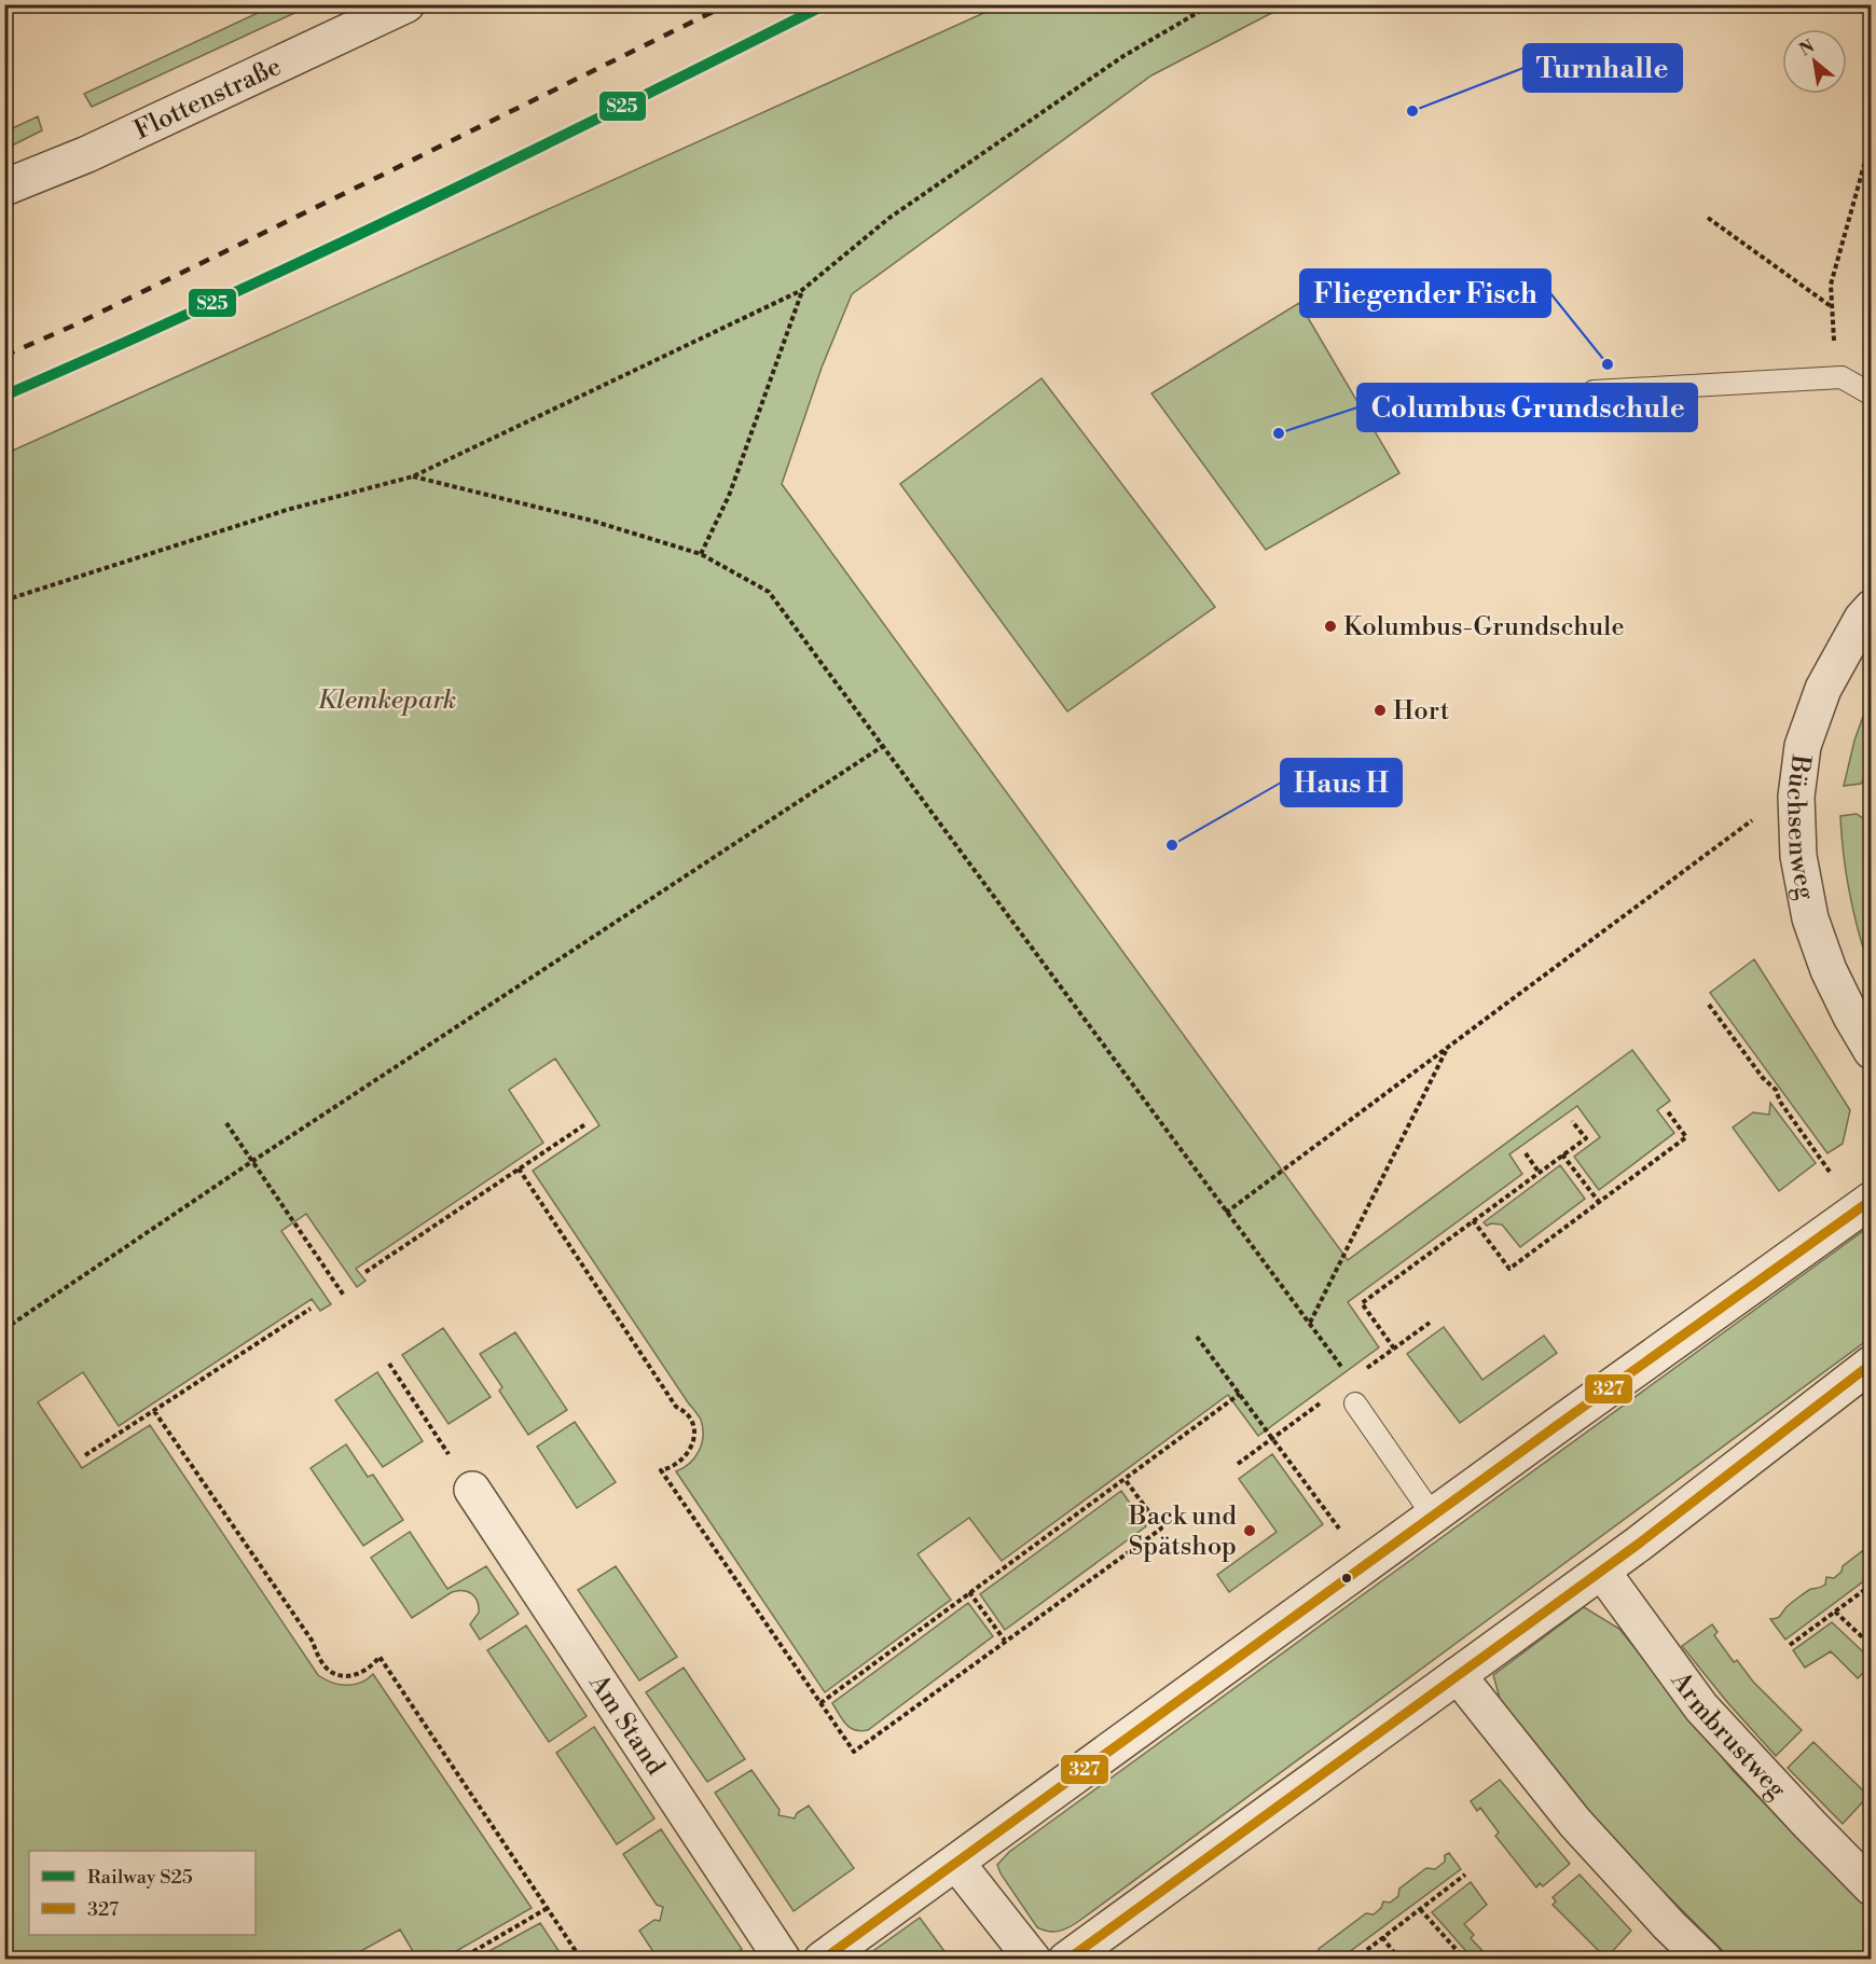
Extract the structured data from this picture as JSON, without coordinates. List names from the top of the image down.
{
  "streets": {
    "street": [
      "Flottenstraße",
      "Büchsenweg",
      "Am Stand",
      "Armbrustweg"
    ]
  },
  "parks": ["Klemkepark"],
  "places": [
    "Turnhalle",
    "Fliegender Fisch",
    "Columbus Grundschule",
    "Kolumbus-Grundschule",
    "Hort",
    "Haus H",
    "Back und Spätshop"
  ],
  "lines": ["rail line S25", "transit line 327"],
  "legend": ["Railway S25", "327"],
  "north": "top left"
}
